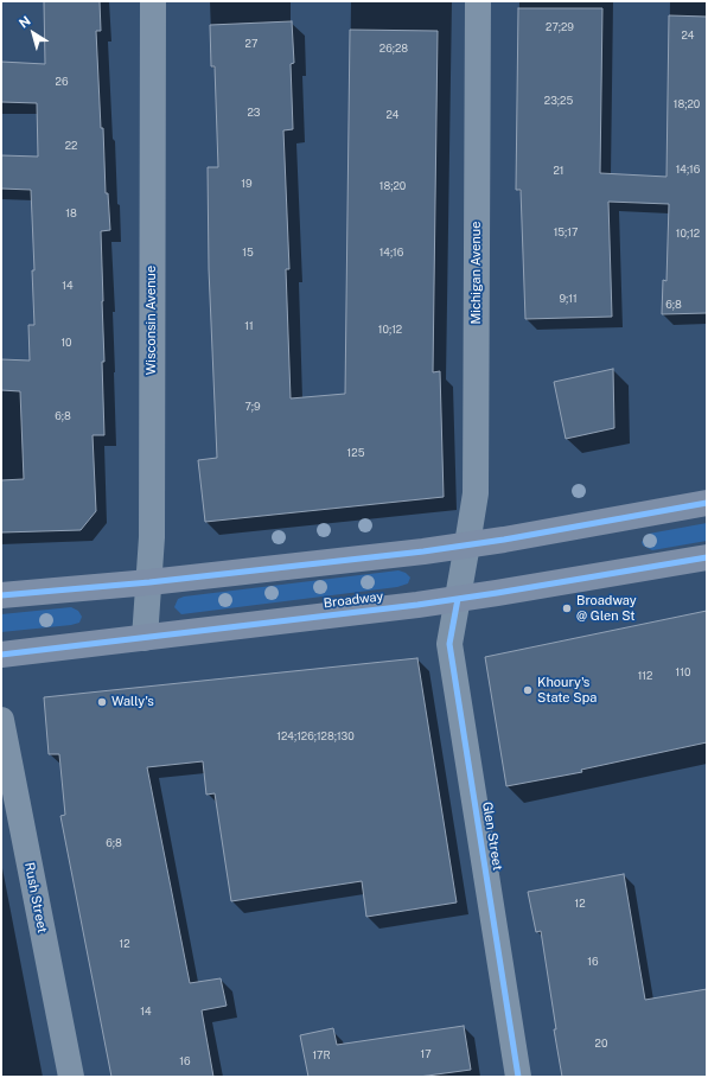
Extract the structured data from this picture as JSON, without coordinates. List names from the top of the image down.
{
  "streets": {
    "main road": ["Broadway"],
    "street": [
      "Michigan Avenue",
      "Wisconsin Avenue",
      "Glen Street",
      "Rush Street"
    ]
  },
  "crossings": [
    ["Michigan Avenue", "Broadway"],
    ["Michigan Avenue", "Glen Street"],
    ["Wisconsin Avenue", "Broadway"],
    ["Broadway", "Glen Street"]
  ],
  "places": ["Broadway @ Glen St", "Khoury's State Spa", "Wally's"],
  "house_numbers": [
    "27;29",
    "24",
    "27",
    "26;28",
    "26",
    "23;25",
    "18;20",
    "23",
    "24",
    "22",
    "14;16",
    "21",
    "19",
    "18;20",
    "18",
    "15;17",
    "10;12",
    "15",
    "14;16",
    "14",
    "9;11",
    "6;8",
    "11",
    "10;12",
    "10",
    "7;9",
    "6;8",
    "125",
    "110",
    "112",
    "124;126;128;130",
    "6;8",
    "12",
    "12",
    "16",
    "14",
    "20",
    "17",
    "17R",
    "16"
  ],
  "north": "top left"
}
